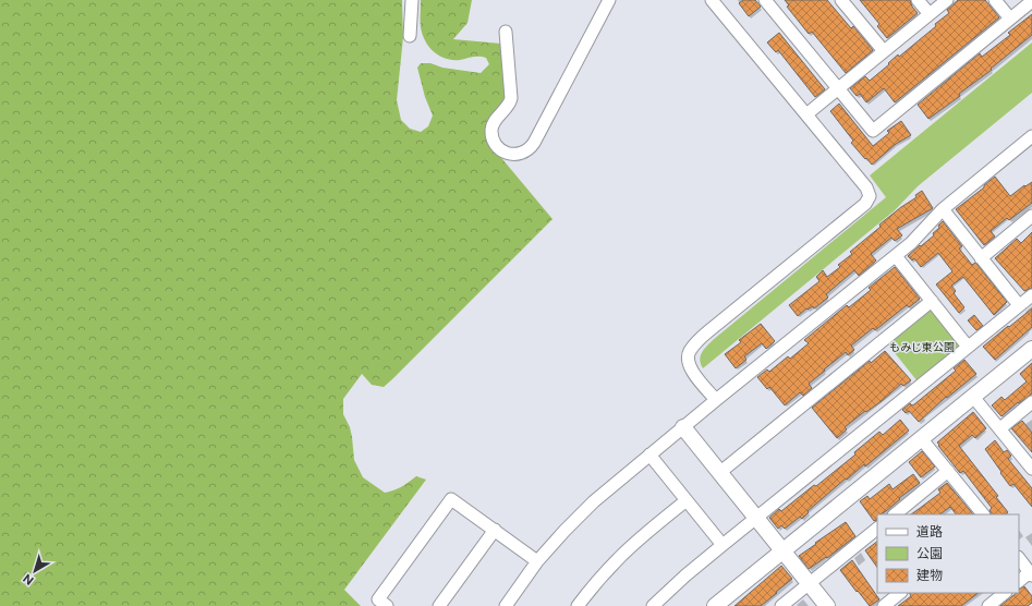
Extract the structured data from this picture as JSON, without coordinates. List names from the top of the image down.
{
  "parks": ["もみじ東公園"],
  "legend": ["道路", "公園", "建物"],
  "north": "bottom left"
}
